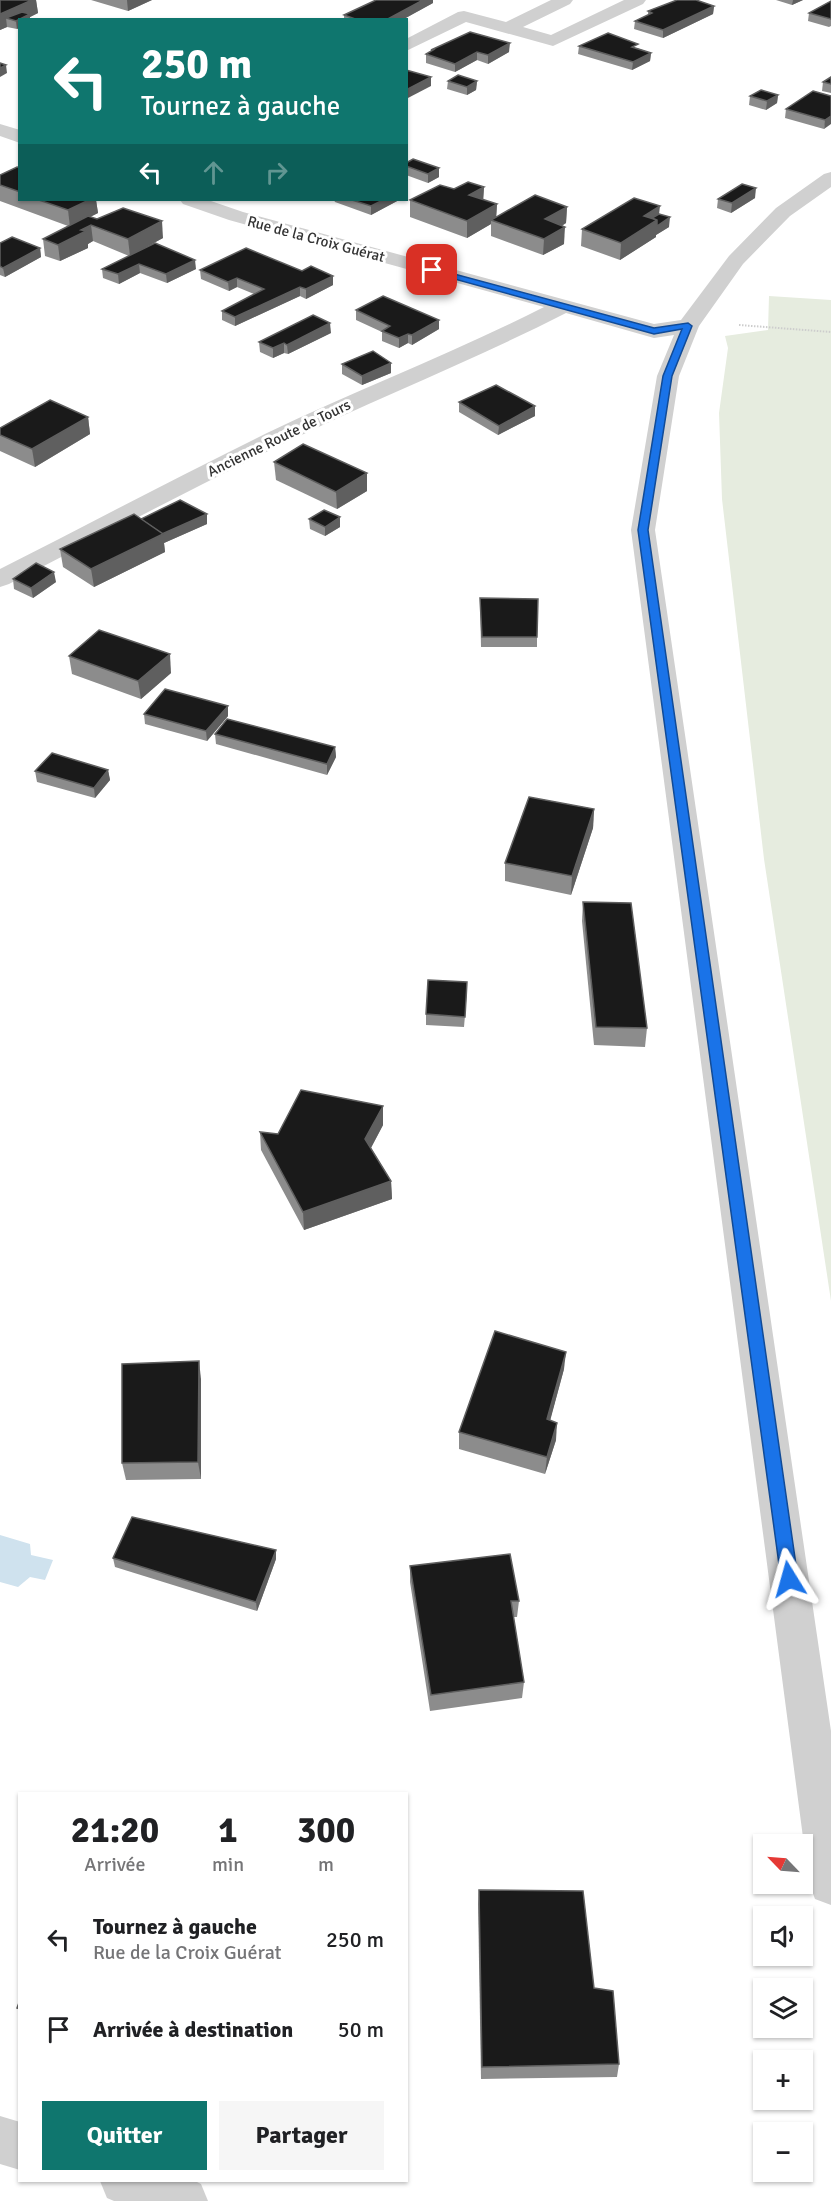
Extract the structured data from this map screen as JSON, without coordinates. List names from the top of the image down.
{
  "streets": {
    "street": ["Rue de la Croix Guérat", "Ancienne Route de Tours"]
  },
  "crossings": [
    ["Rue de la Croix Guérat", "Ancienne Route de Tours"]
  ],
  "north": "top left",
  "page": {
    "turn": ["250 m", "Tournez à gauche"],
    "eta": [
      "21:20",
      "Arrivée",
      "1",
      "min",
      "300",
      "m"
    ],
    "map_buttons": ["+", "−"],
    "list": [
      {
        "name": "Tournez à gauche",
        "note": "Rue de la Croix Guérat",
        "value": "250 m"
      },
      {
        "name": "Arrivée à destination",
        "value": "50 m"
      }
    ],
    "buttons": ["Quitter", "Partager"]
  }
}
